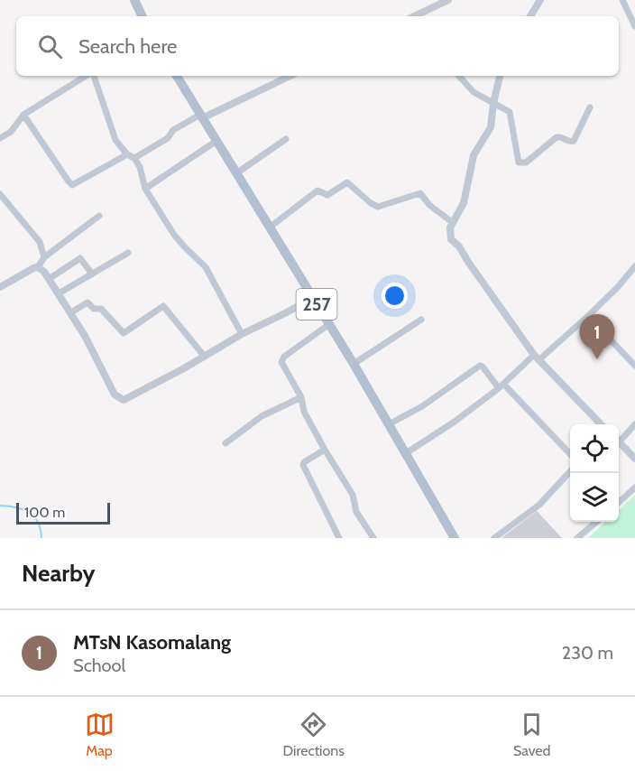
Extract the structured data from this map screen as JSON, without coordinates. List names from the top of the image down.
{
  "streets": {
    "main road": ["257"]
  },
  "scale_bar": "100 m",
  "page": {
    "search": "Search here",
    "pins": "1",
    "scale": "100 m",
    "heading": "Nearby",
    "list": [
      {
        "mark": "1",
        "name": "MTsN Kasomalang",
        "note": "School",
        "value": "230 m"
      }
    ],
    "nav": ["Map", "Directions", "Saved"]
  }
}
